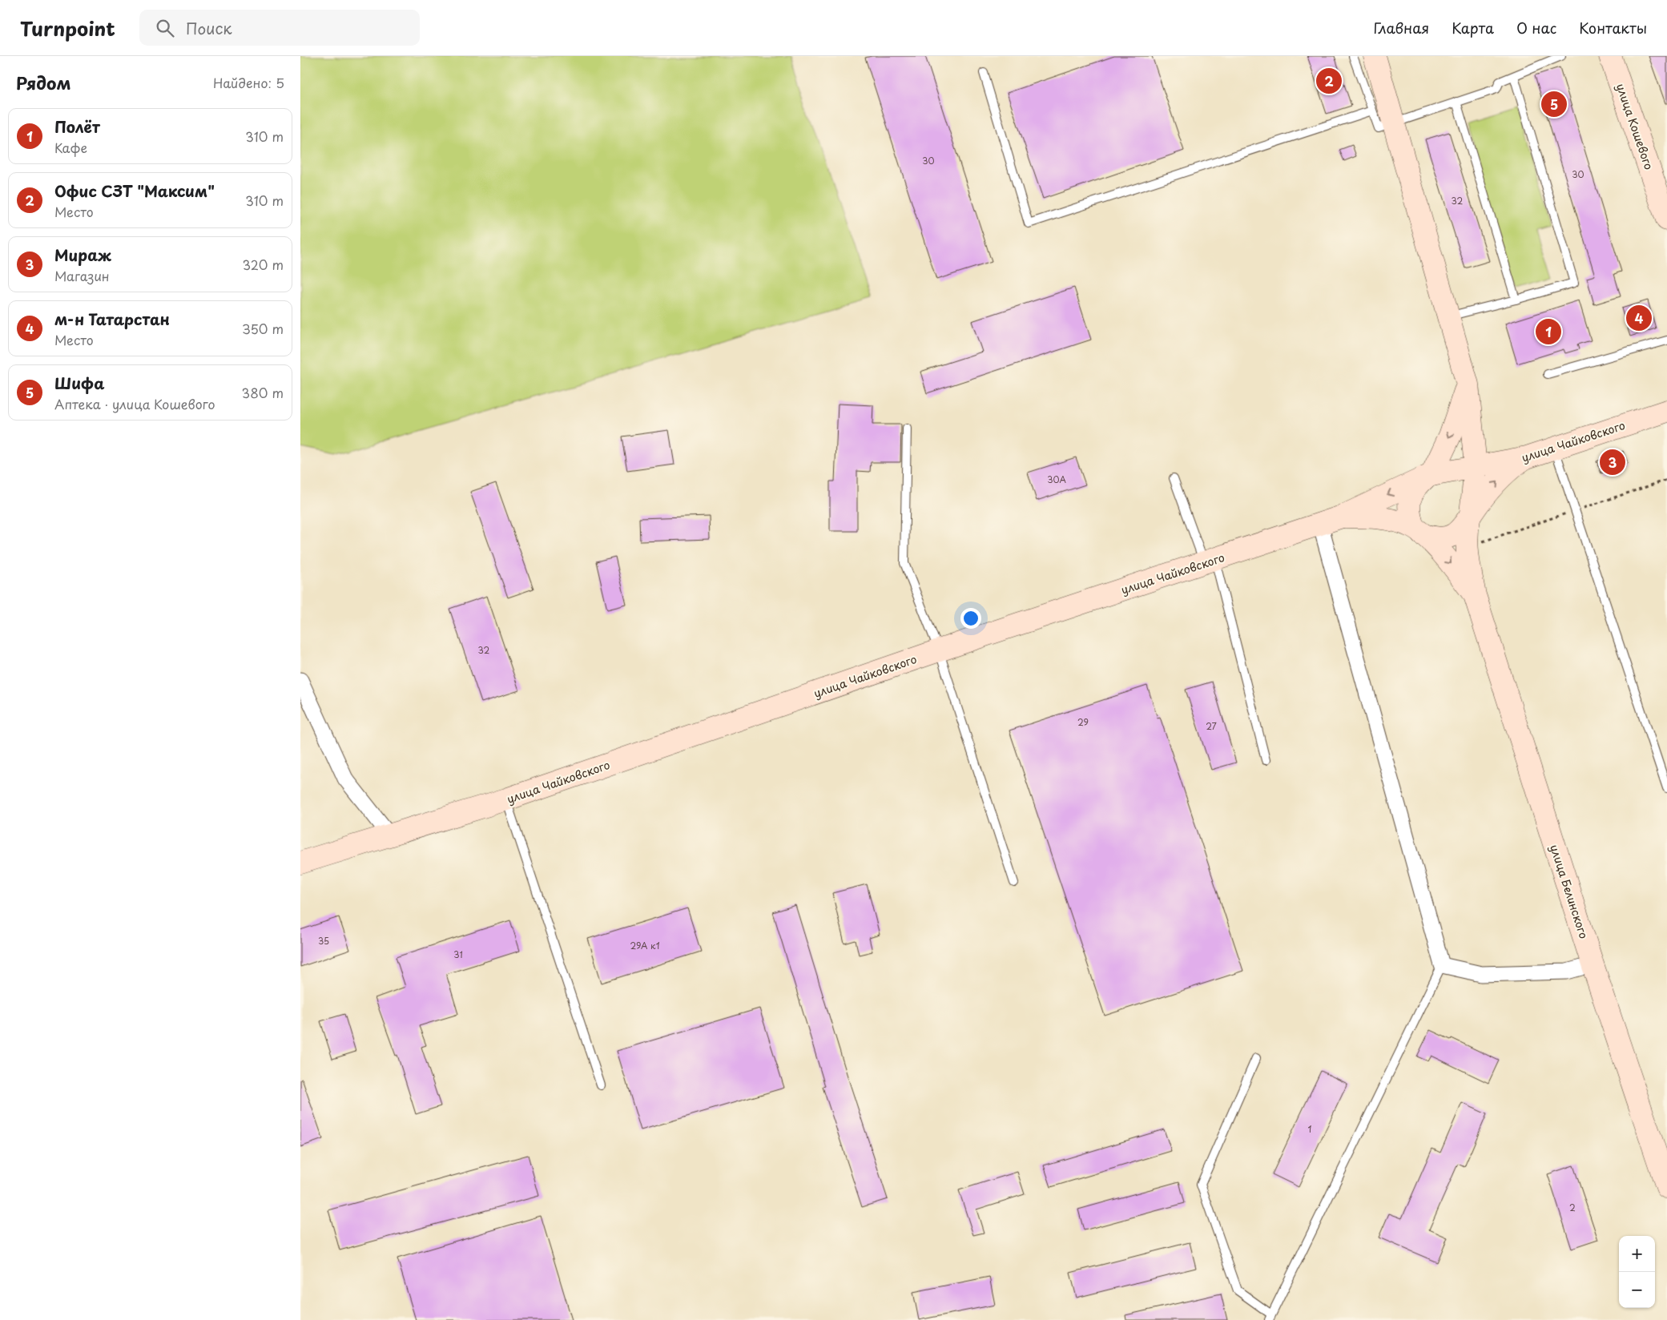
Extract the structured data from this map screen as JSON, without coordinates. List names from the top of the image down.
{
  "streets": {
    "street": ["улица Кошевого", "улица Чайковского", "улица Белинского"]
  },
  "house_numbers": [
    "30",
    "30",
    "32",
    "30А",
    "32",
    "29",
    "27",
    "35",
    "29А к1",
    "31",
    "1",
    "2"
  ],
  "page": {
    "header": "Turnpoint",
    "search": "Поиск",
    "nav": [
      "Главная",
      "Карта",
      "О нас",
      "Контакты"
    ],
    "heading": ["Рядом", "Найдено: 5"],
    "pins": [
      "2",
      "5",
      "4",
      "1",
      "3"
    ],
    "list": [
      {
        "mark": "1",
        "name": "Полёт",
        "note": "Кафе",
        "value": "310 m"
      },
      {
        "mark": "2",
        "name": "Офис СЗТ \"Максим\"",
        "note": "Место",
        "value": "310 m"
      },
      {
        "mark": "3",
        "name": "Мираж",
        "note": "Магазин",
        "value": "320 m"
      },
      {
        "mark": "4",
        "name": "м-н Татарстан",
        "note": "Место",
        "value": "350 m"
      },
      {
        "mark": "5",
        "name": "Шифа",
        "note": "Аптека · улица Кошевого",
        "value": "380 m"
      }
    ],
    "map_buttons": ["+", "−"]
  }
}
